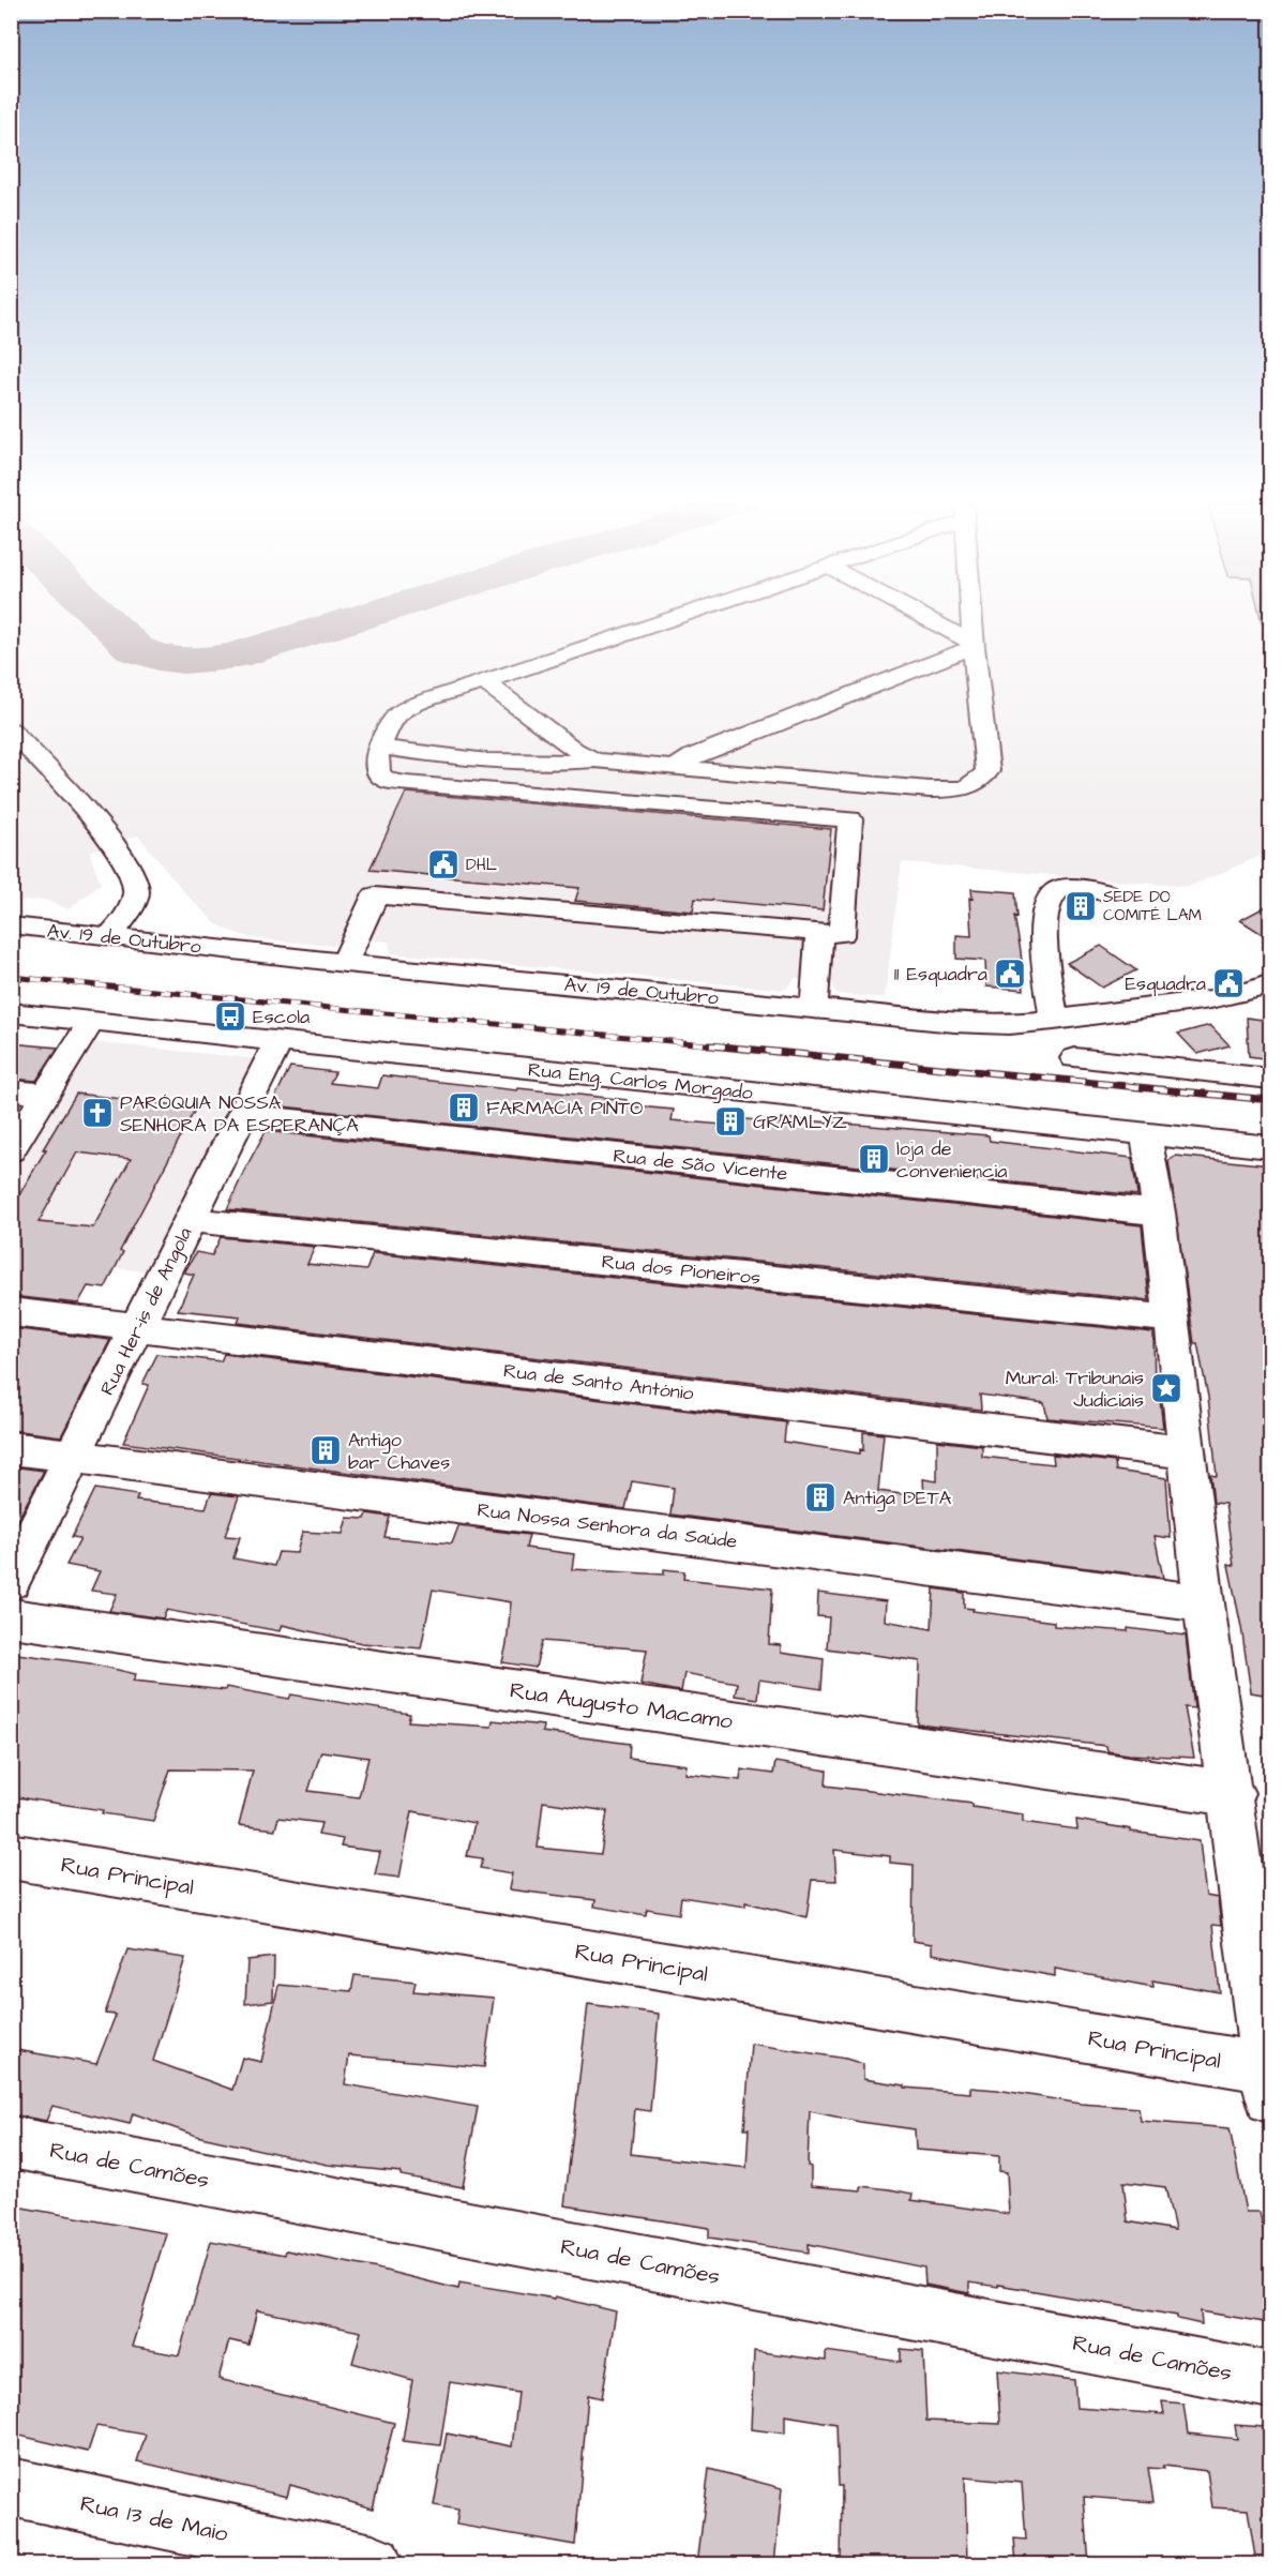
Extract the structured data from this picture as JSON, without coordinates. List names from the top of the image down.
{
  "streets": {
    "street": [
      "Av. 19 de Outubro",
      "Rua Eng. Carlos Morgado",
      "Rua de São Vicente",
      "Rua dos Pioneiros",
      "Rua Her-is de Angola",
      "Rua de Santo António",
      "Rua Nossa Senhora da Saúde",
      "Rua Augusto Macamo",
      "Rua Principal",
      "Rua de Camões",
      "Rua 13 de Maio"
    ]
  },
  "crossings": [
    ["Rua Eng. Carlos Morgado", "Rua Her-is de Angola"],
    ["Rua de São Vicente", "Rua Her-is de Angola"],
    ["Rua dos Pioneiros", "Rua Her-is de Angola"],
    ["Rua Her-is de Angola", "Rua de Santo António"],
    ["Rua Her-is de Angola", "Rua Nossa Senhora da Saúde"]
  ],
  "places": {
    "public building": ["DHL", "11 Esquadra", "Esquadra"],
    "building": [
      "SEDE DO COMITÉ LAM",
      "FARMACIA PINTO",
      "GRAMLYZ",
      "loja de conveniencia",
      "Antigo bar Chaves",
      "Antiga DETA"
    ],
    "bus stop": ["Escola"],
    "church": ["PARÓQUIA NOSSA SENHORA DA ESPERANÇA"],
    "place": ["Mural: Tribunais Judiciais"]
  }
}
